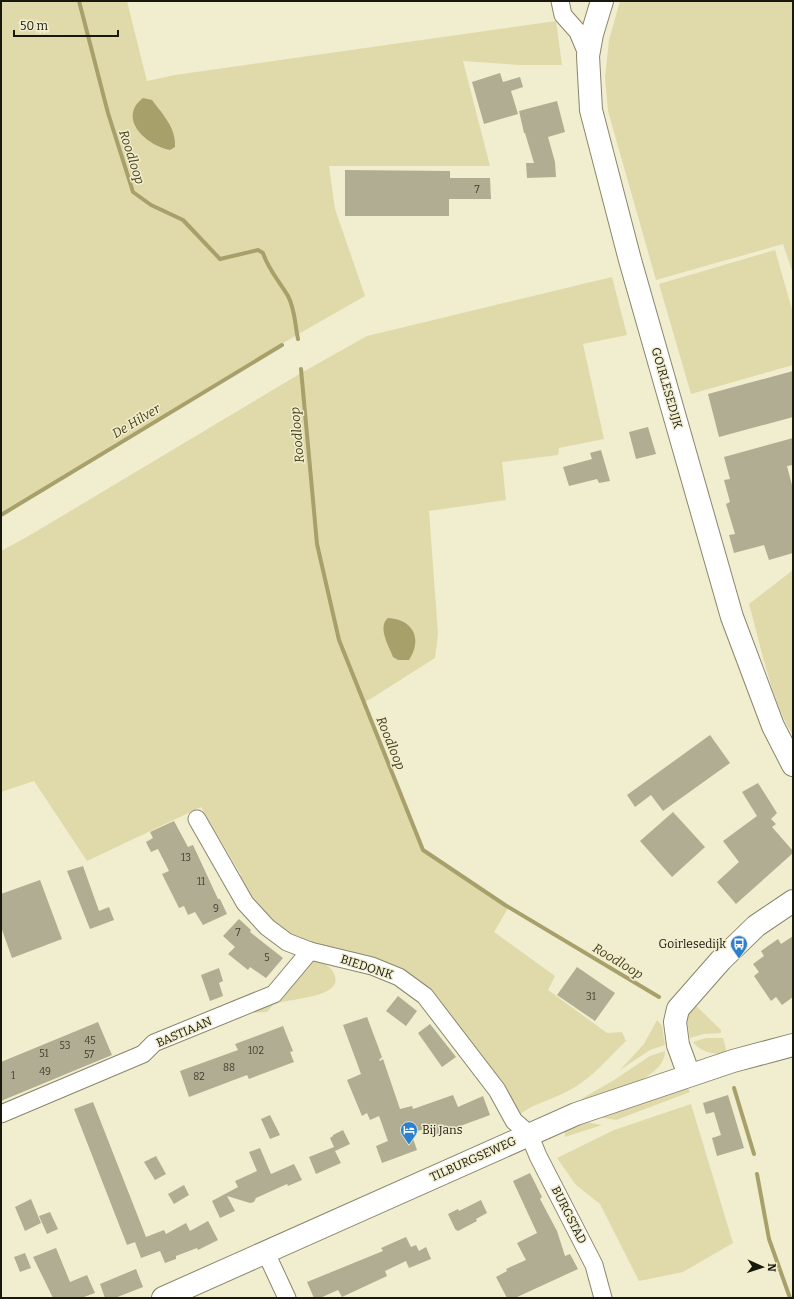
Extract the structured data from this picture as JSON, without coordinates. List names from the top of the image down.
{
  "streets": {
    "street": [
      "GOIRLESEDIJK",
      "BIEDONK",
      "BASTIAAN",
      "TILBURGSEWEG",
      "BURGSTAD"
    ]
  },
  "crossings": [
    ["BIEDONK", "BASTIAAN"],
    ["BIEDONK", "TILBURGSEWEG"],
    ["BIEDONK", "BURGSTAD"],
    ["TILBURGSEWEG", "BURGSTAD"]
  ],
  "water": ["Roodloop", "De Hilver"],
  "places": {
    "bus stop": ["Goirlesedijk"],
    "hotel": ["Bij Jans"]
  },
  "house_numbers": [
    "7",
    "13",
    "11",
    "9",
    "7",
    "5",
    "31",
    "45",
    "53",
    "102",
    "51",
    "57",
    "88",
    "49",
    "1",
    "82"
  ],
  "scale_bar": "50 m",
  "north": "right"
}
